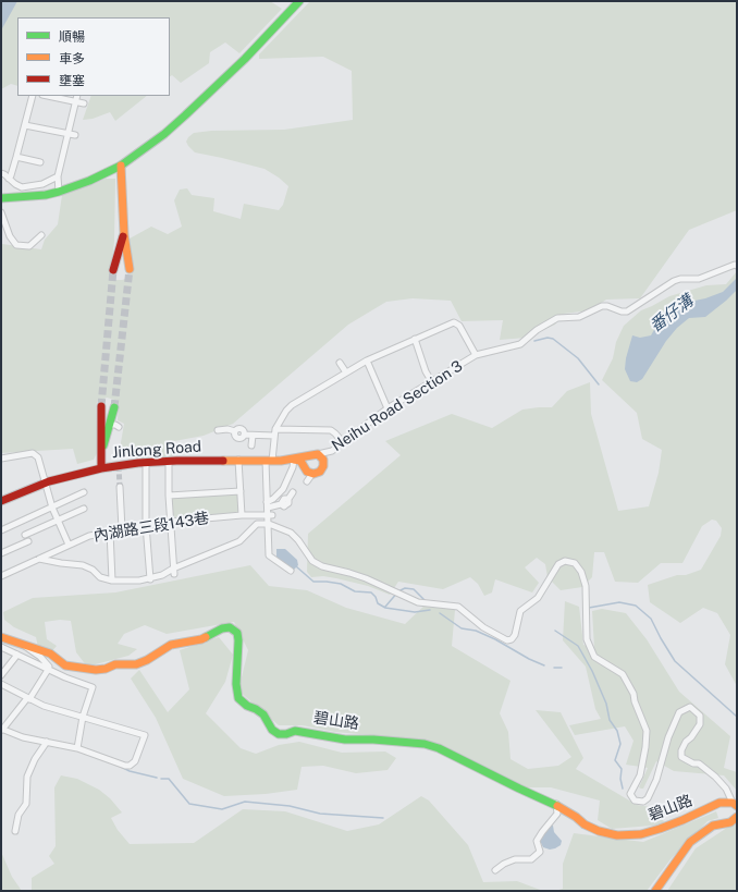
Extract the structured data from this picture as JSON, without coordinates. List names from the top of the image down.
{
  "streets": {
    "street": [
      "Neihu Road Section 3",
      "Jinlong Road",
      "內湖路三段143巷",
      "碧山路"
    ]
  },
  "crossings": [
    ["Neihu Road Section 3", "Jinlong Road"]
  ],
  "water": ["番仔溝"],
  "legend": ["順暢", "車多", "壅塞"]
}
